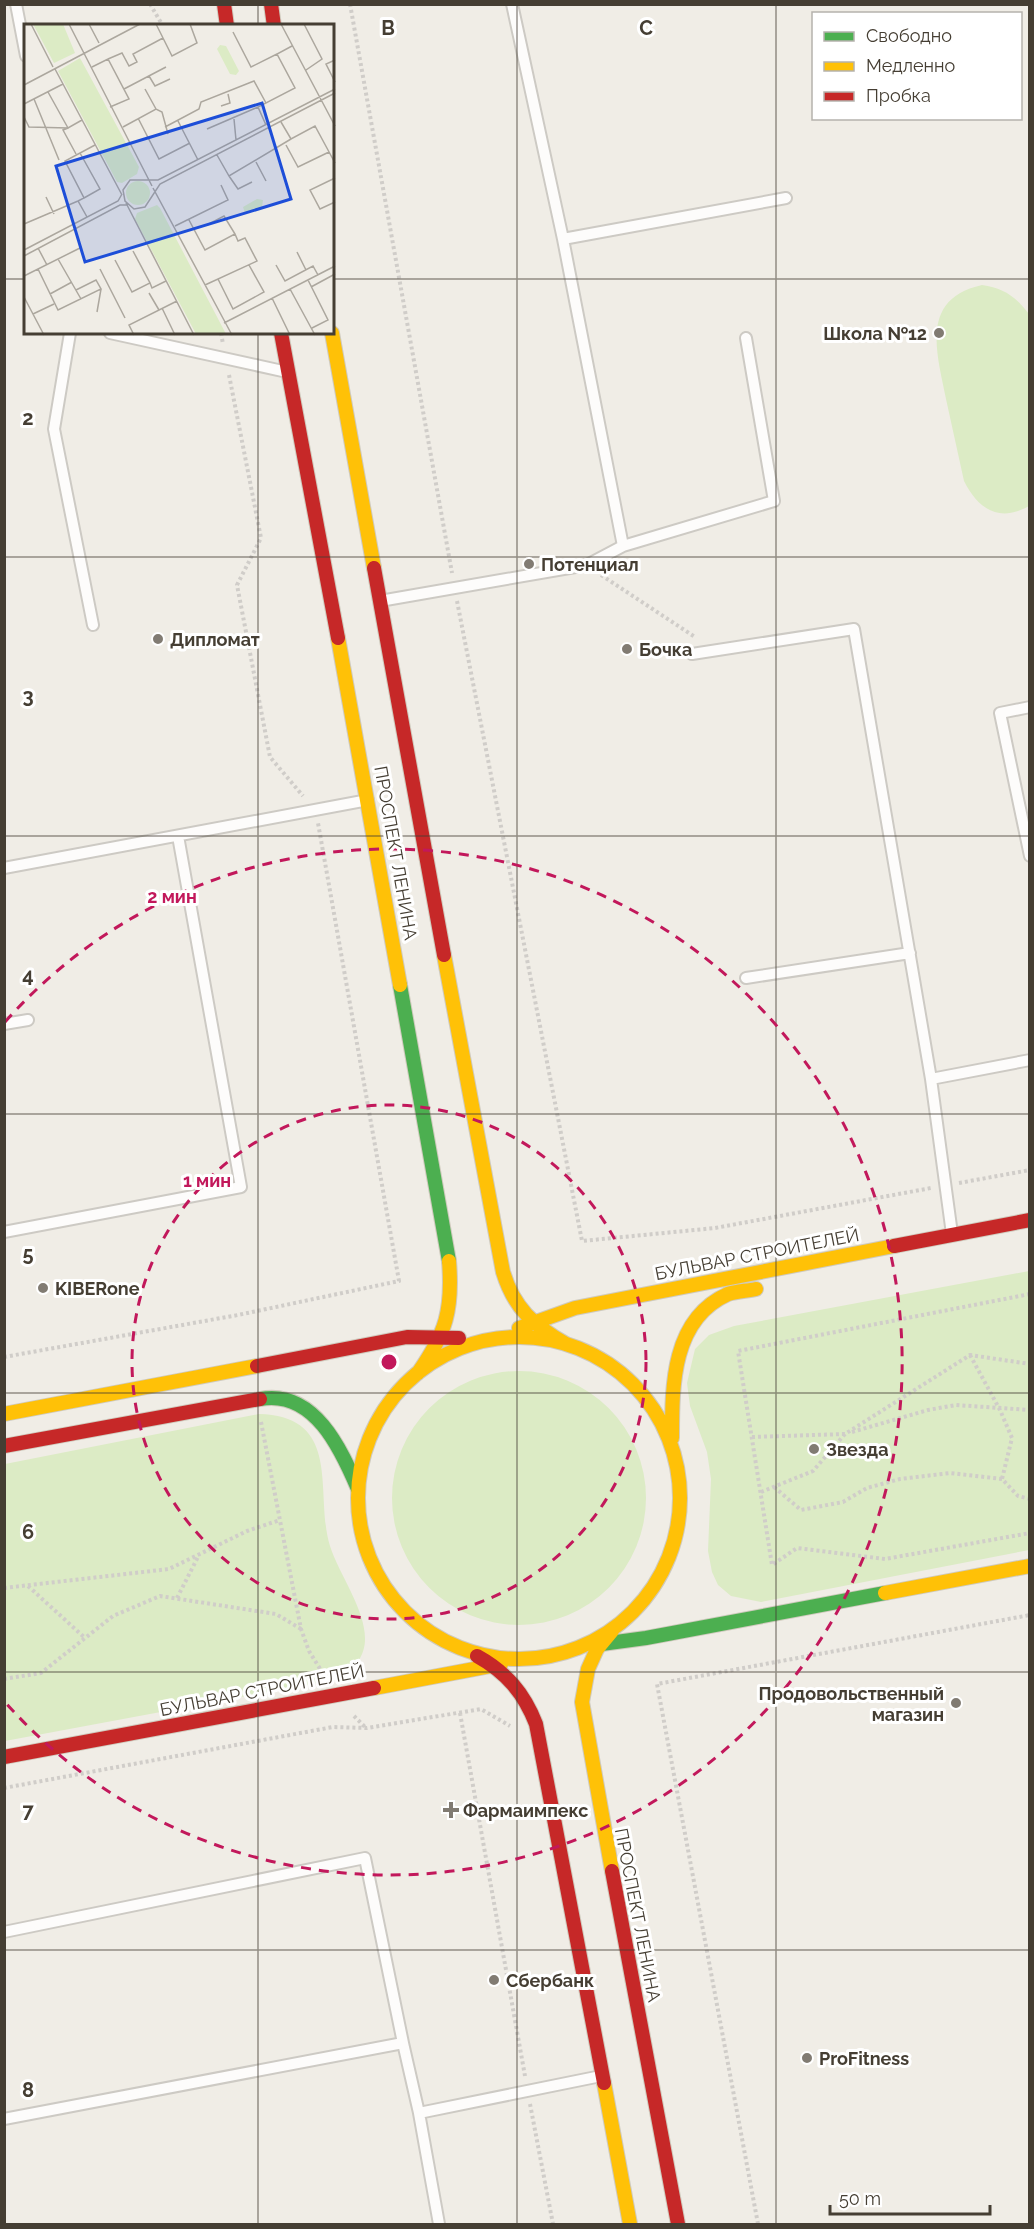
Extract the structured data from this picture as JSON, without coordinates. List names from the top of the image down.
{
  "streets": {
    "main road": ["ПРОСПЕКТ ЛЕНИНА", "БУЛЬВАР СТРОИТЕЛЕЙ"]
  },
  "crossings": [
    ["ПРОСПЕКТ ЛЕНИНА", "БУЛЬВАР СТРОИТЕЛЕЙ"]
  ],
  "places": {
    "other": [
      "Школа №12",
      "Потенциал",
      "Дипломат",
      "Бочка",
      "KIBERone",
      "Звезда",
      "Продовольственный магазин",
      "Сбербанк",
      "ProFitness"
    ],
    "health": ["Фармаимпекс"]
  },
  "legend": ["Свободно", "Медленно", "Пробка"],
  "scale_bar": "50 m",
  "grid": {
    "columns": ["B", "C"],
    "rows": [
      "2",
      "3",
      "4",
      "5",
      "6",
      "7",
      "8"
    ]
  },
  "rings": ["2 мин", "1 мин"]
}
